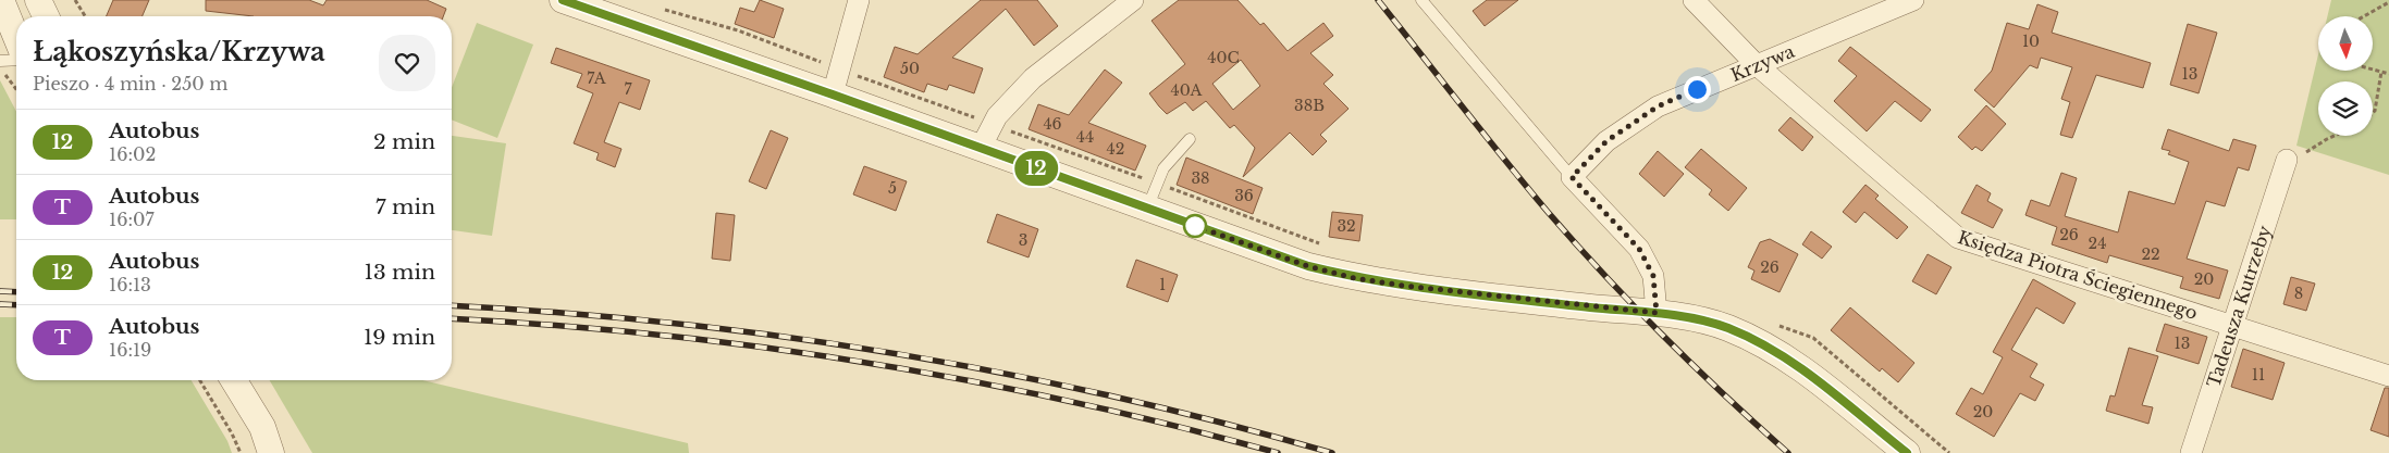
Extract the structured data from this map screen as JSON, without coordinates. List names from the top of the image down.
{
  "streets": {
    "street": ["Krzywa", "Księdza Piotra Ściegiennego", "Tadeusza Kutrzeby"]
  },
  "crossings": [
    ["Krzywa", "Księdza Piotra Ściegiennego"],
    ["Księdza Piotra Ściegiennego", "Tadeusza Kutrzeby"]
  ],
  "lines": ["bus line 12"],
  "house_numbers": [
    "10",
    "40C",
    "50",
    "13",
    "7A",
    "7",
    "40A",
    "38B",
    "46",
    "44",
    "42",
    "38",
    "5",
    "36",
    "32",
    "26",
    "3",
    "24",
    "22",
    "26",
    "20",
    "1",
    "8",
    "13",
    "11",
    "20"
  ],
  "north": "bottom",
  "page": {
    "on_map": "12",
    "heading": ["Łąkoszyńska/Krzywa", "Pieszo · 4 min · 250 m"],
    "list": [
      {
        "mark": "12",
        "name": "Autobus",
        "note": "16:02",
        "value": "2 min"
      },
      {
        "mark": "T",
        "name": "Autobus",
        "note": "16:07",
        "value": "7 min"
      },
      {
        "mark": "12",
        "name": "Autobus",
        "note": "16:13",
        "value": "13 min"
      },
      {
        "mark": "T",
        "name": "Autobus",
        "note": "16:19",
        "value": "19 min"
      }
    ]
  }
}
